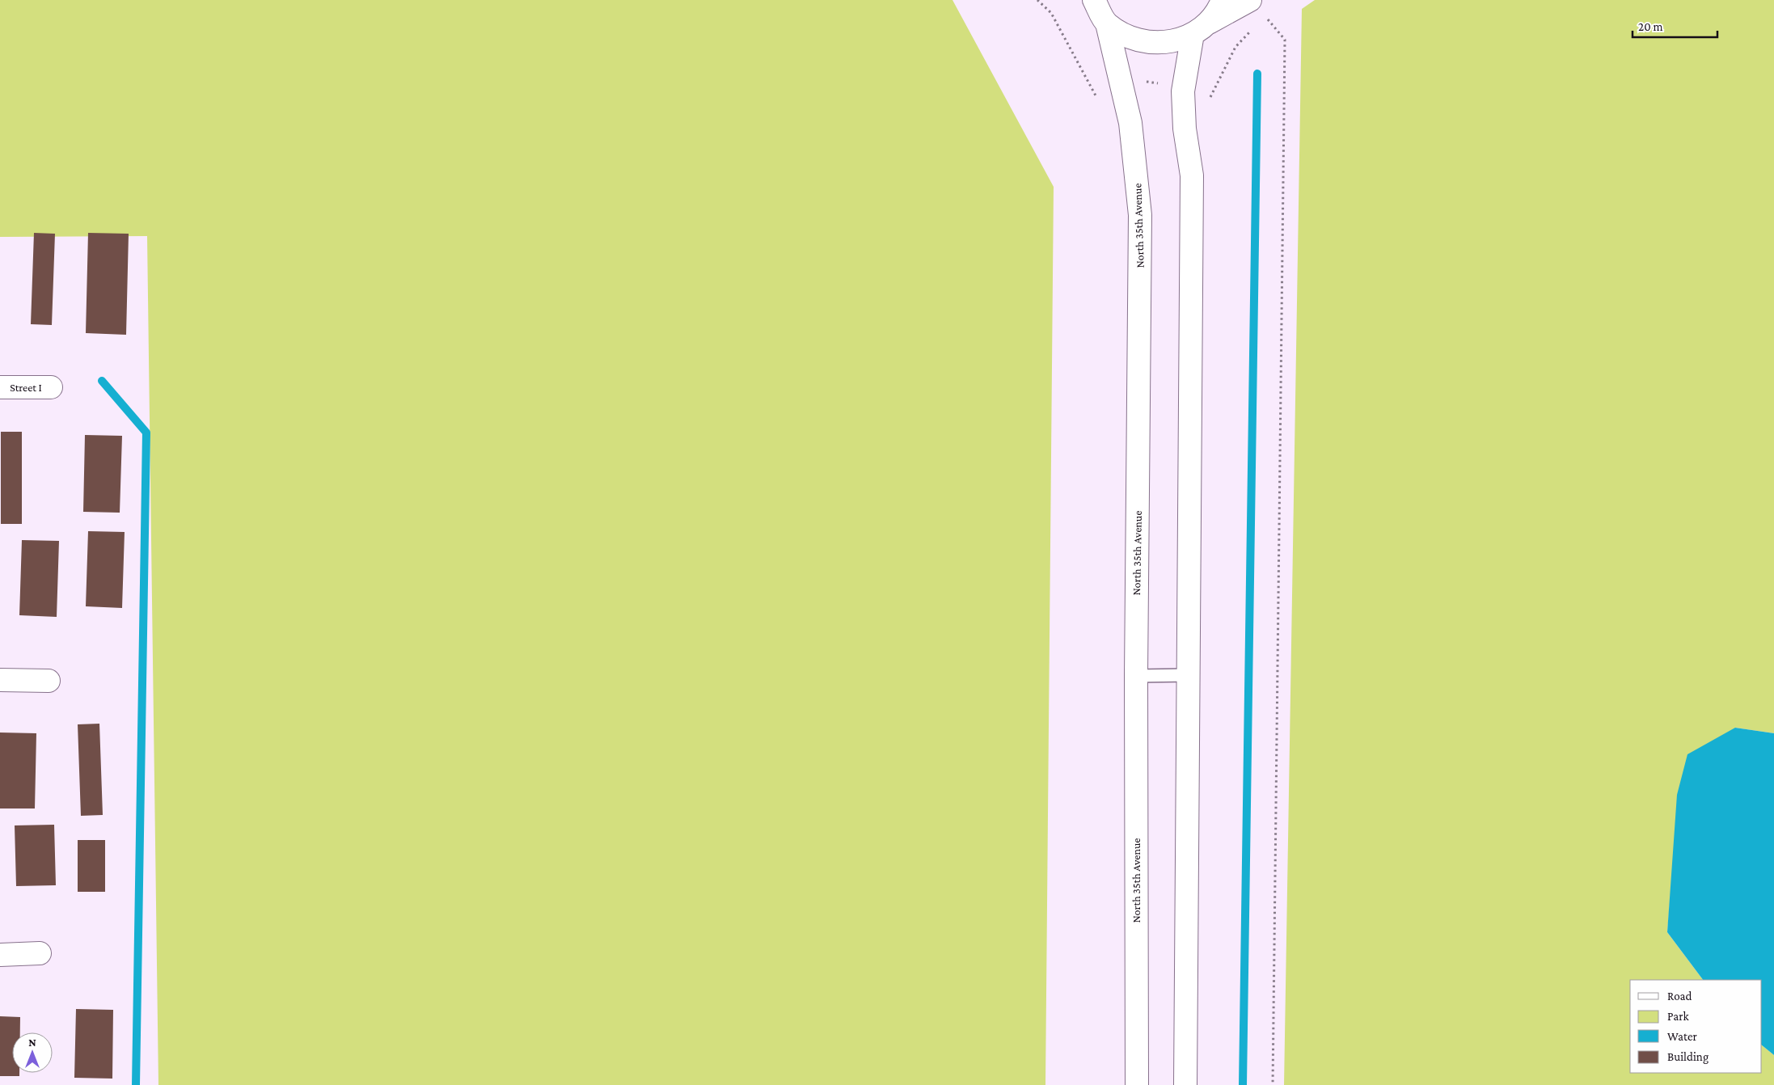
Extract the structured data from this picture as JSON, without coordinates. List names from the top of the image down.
{
  "streets": {
    "street": ["North 35th Avenue", "Street I"]
  },
  "legend": [
    "Road",
    "Park",
    "Water",
    "Building"
  ],
  "scale_bar": "20 m",
  "north": "top"
}
